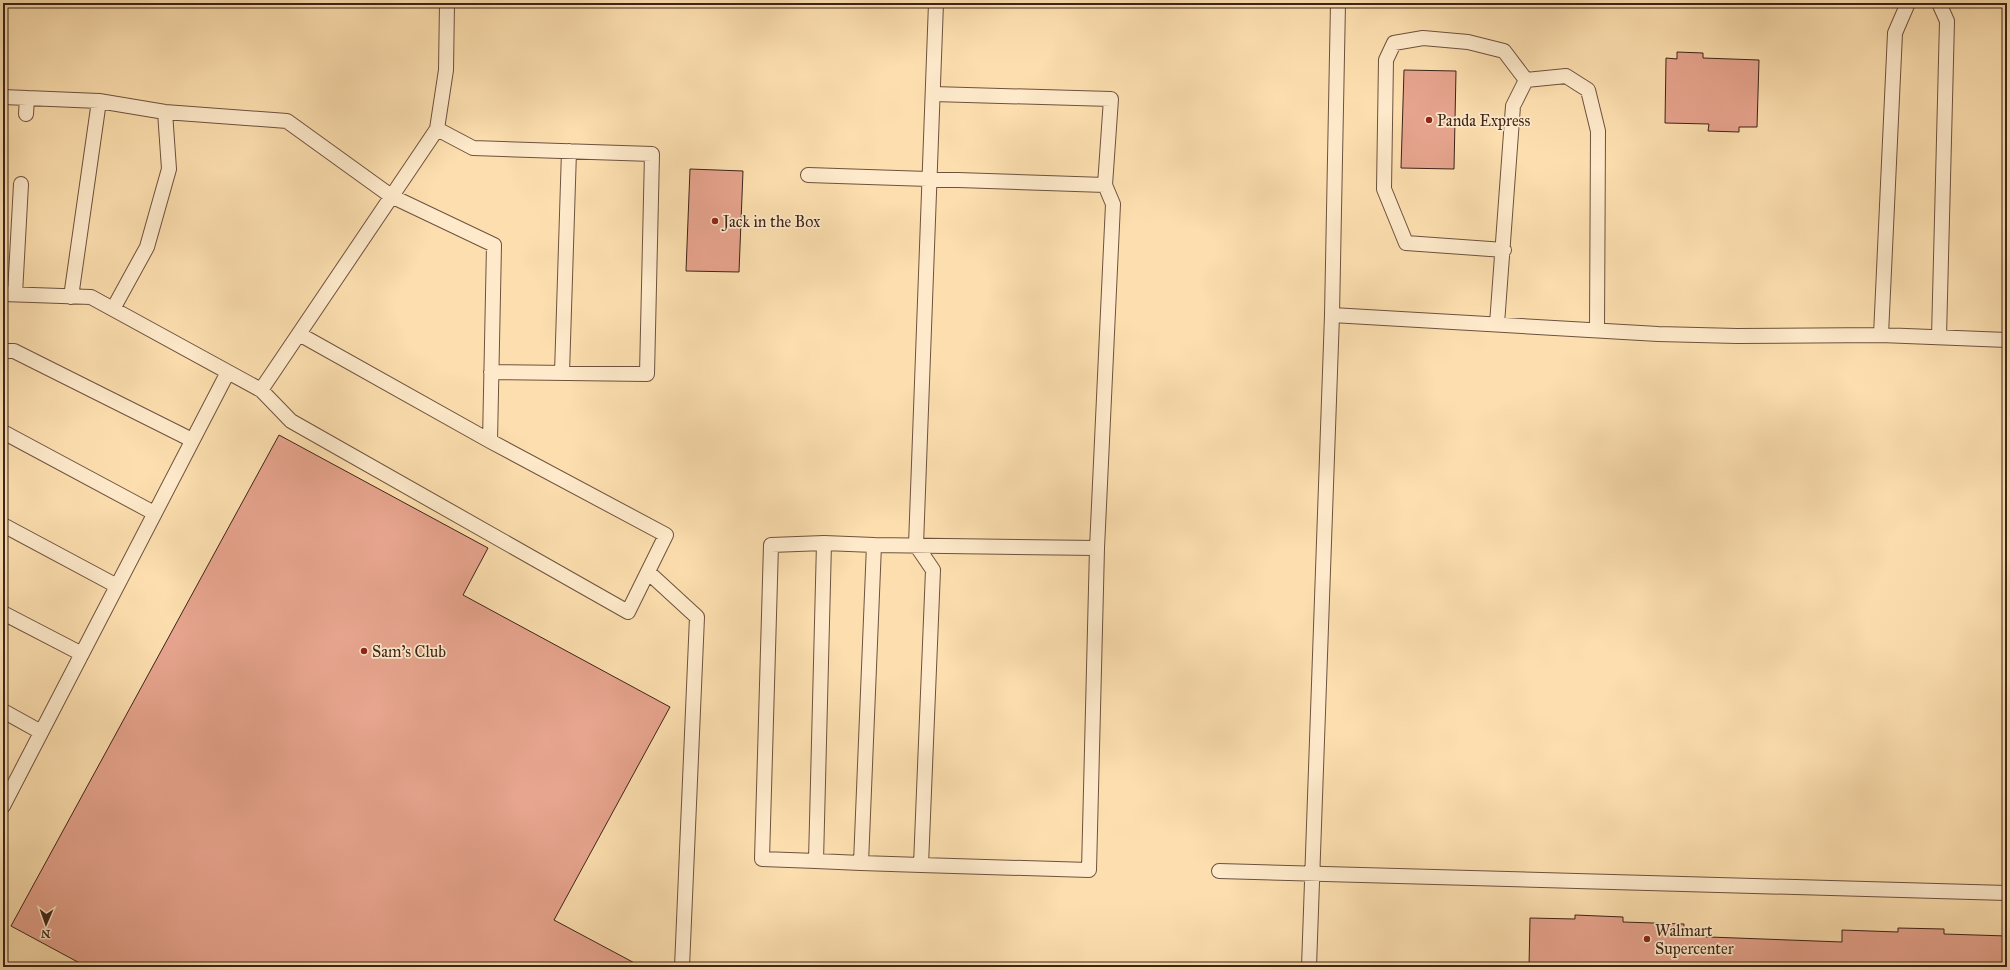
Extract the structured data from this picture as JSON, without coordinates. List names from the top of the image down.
{
  "places": [
    "Panda Express",
    "Jack in the Box",
    "Sam's Club",
    "Walmart Supercenter"
  ],
  "north": "bottom"
}
